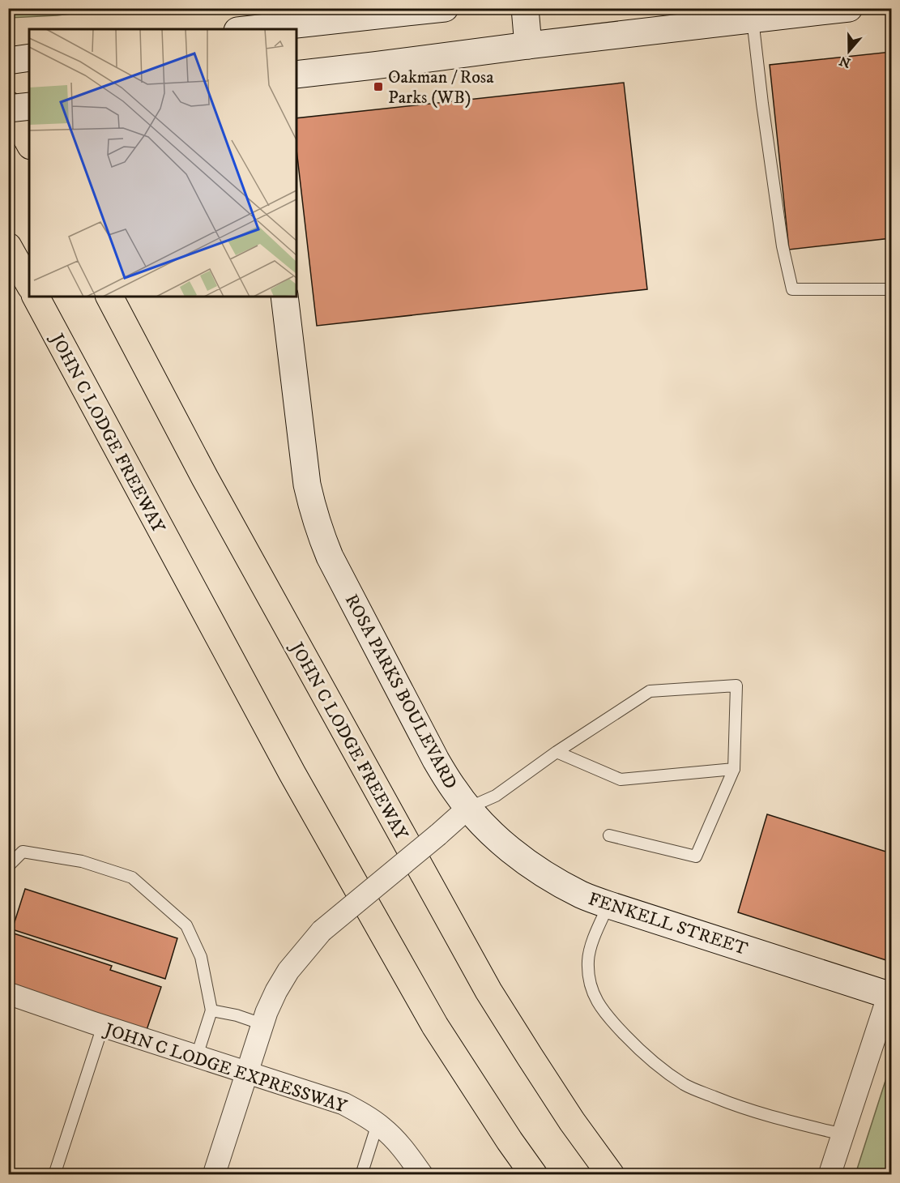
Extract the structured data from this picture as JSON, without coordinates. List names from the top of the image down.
{
  "streets": {
    "highway": ["JOHN C LODGE FREEWAY"],
    "street": ["ROSA PARKS BOULEVARD", "FENKELL STREET", "JOHN C LODGE EXPRESSWAY"]
  },
  "crossings": [
    ["ROSA PARKS BOULEVARD", "FENKELL STREET"],
    ["ROSA PARKS BOULEVARD", "JOHN C LODGE EXPRESSWAY"]
  ],
  "places": {
    "transit": ["Oakman / Rosa Parks (WB)"]
  },
  "north": "bottom"
}
